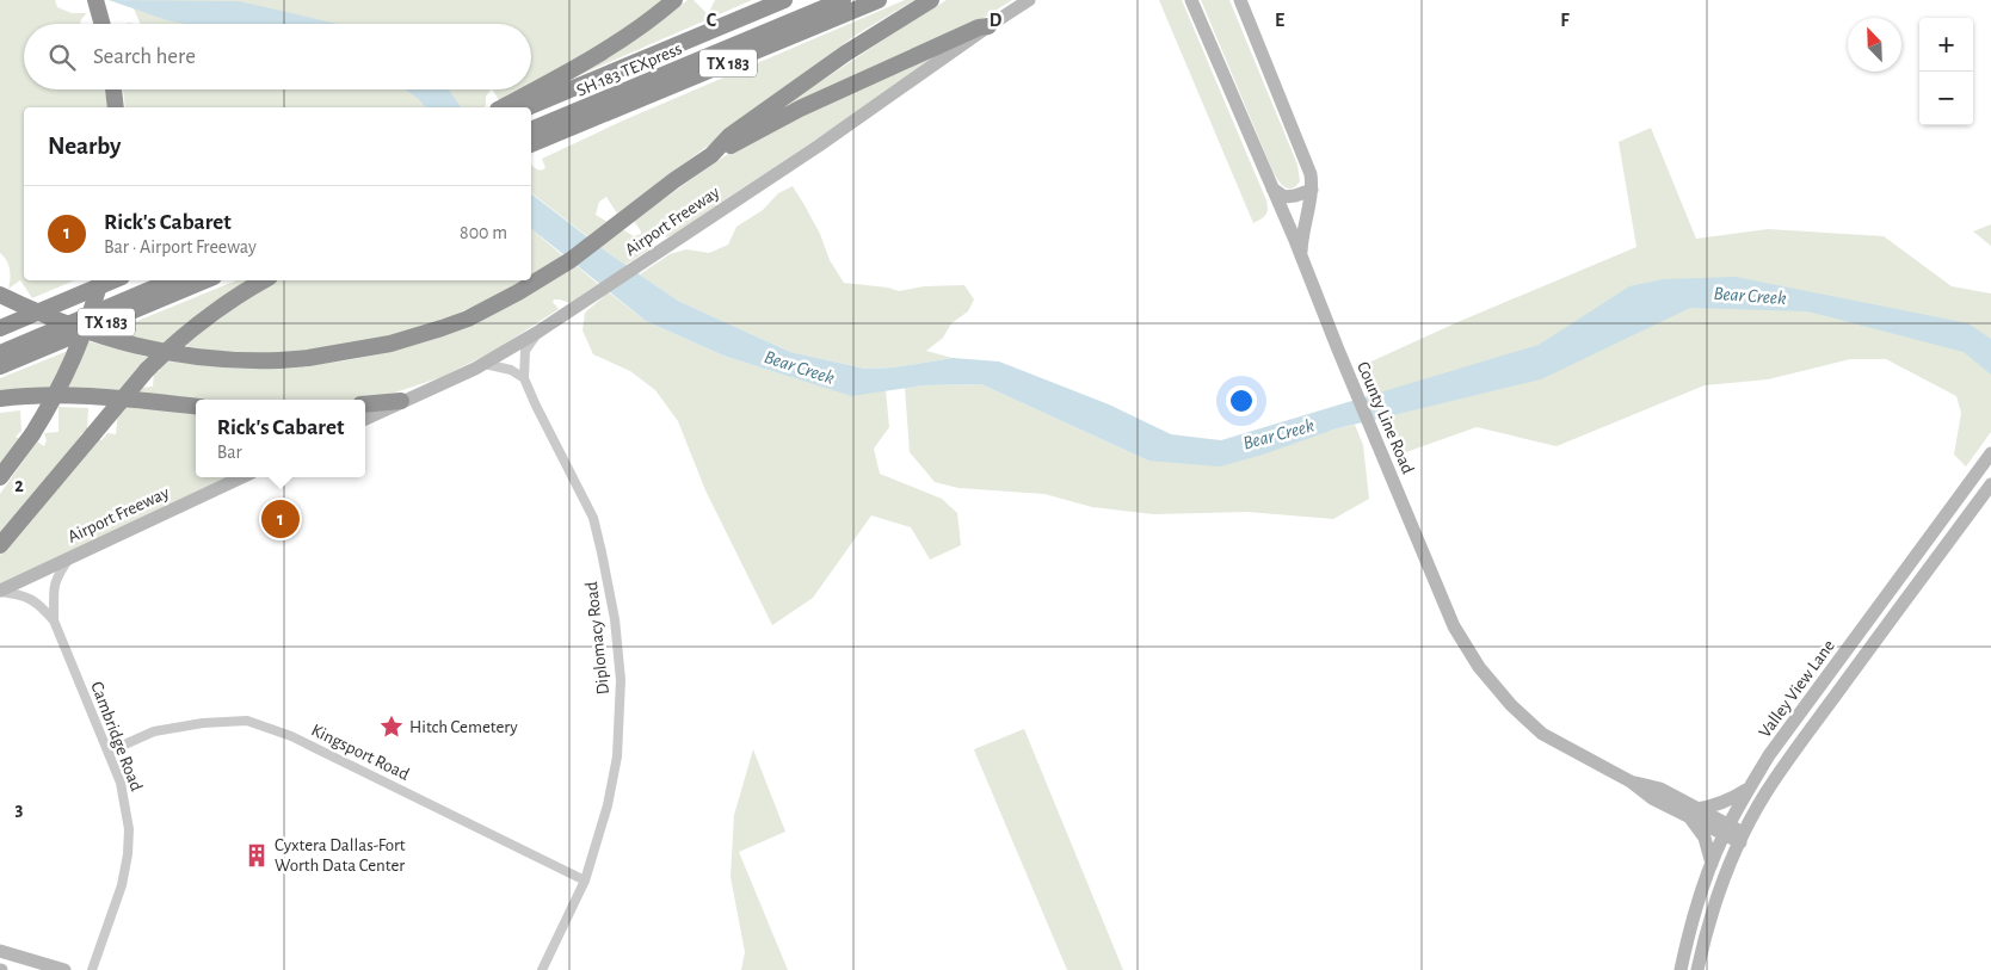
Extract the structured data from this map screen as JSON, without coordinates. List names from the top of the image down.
{
  "streets": {
    "highway": ["TX 183", "SH 183 TEXpress"],
    "main road": ["Airport Freeway", "County Line Road", "Valley View Lane"],
    "street": ["Diplomacy Road", "Cambridge Road", "Kingsport Road"]
  },
  "crossings": [
    ["Airport Freeway", "Diplomacy Road"],
    ["Airport Freeway", "Cambridge Road"],
    ["County Line Road", "Valley View Lane"],
    ["Diplomacy Road", "Kingsport Road"],
    ["Cambridge Road", "Kingsport Road"]
  ],
  "water": ["Bear Creek"],
  "places": {
    "place": ["Hitch Cemetery"],
    "building": ["Cyxtera Dallas-Fort Worth Data Center"]
  },
  "north": "top left",
  "page": {
    "map_buttons": ["+", "−"],
    "search": "Search here",
    "heading": "Nearby",
    "list": [
      {
        "mark": "1",
        "name": "Rick's Cabaret",
        "note": "Bar · Airport Freeway",
        "value": "800 m"
      }
    ],
    "popup": ["Rick's Cabaret", "Bar"],
    "pins": "1"
  },
  "grid": {
    "columns": [
      "C",
      "D",
      "E",
      "F"
    ],
    "rows": ["2", "3"]
  }
}
